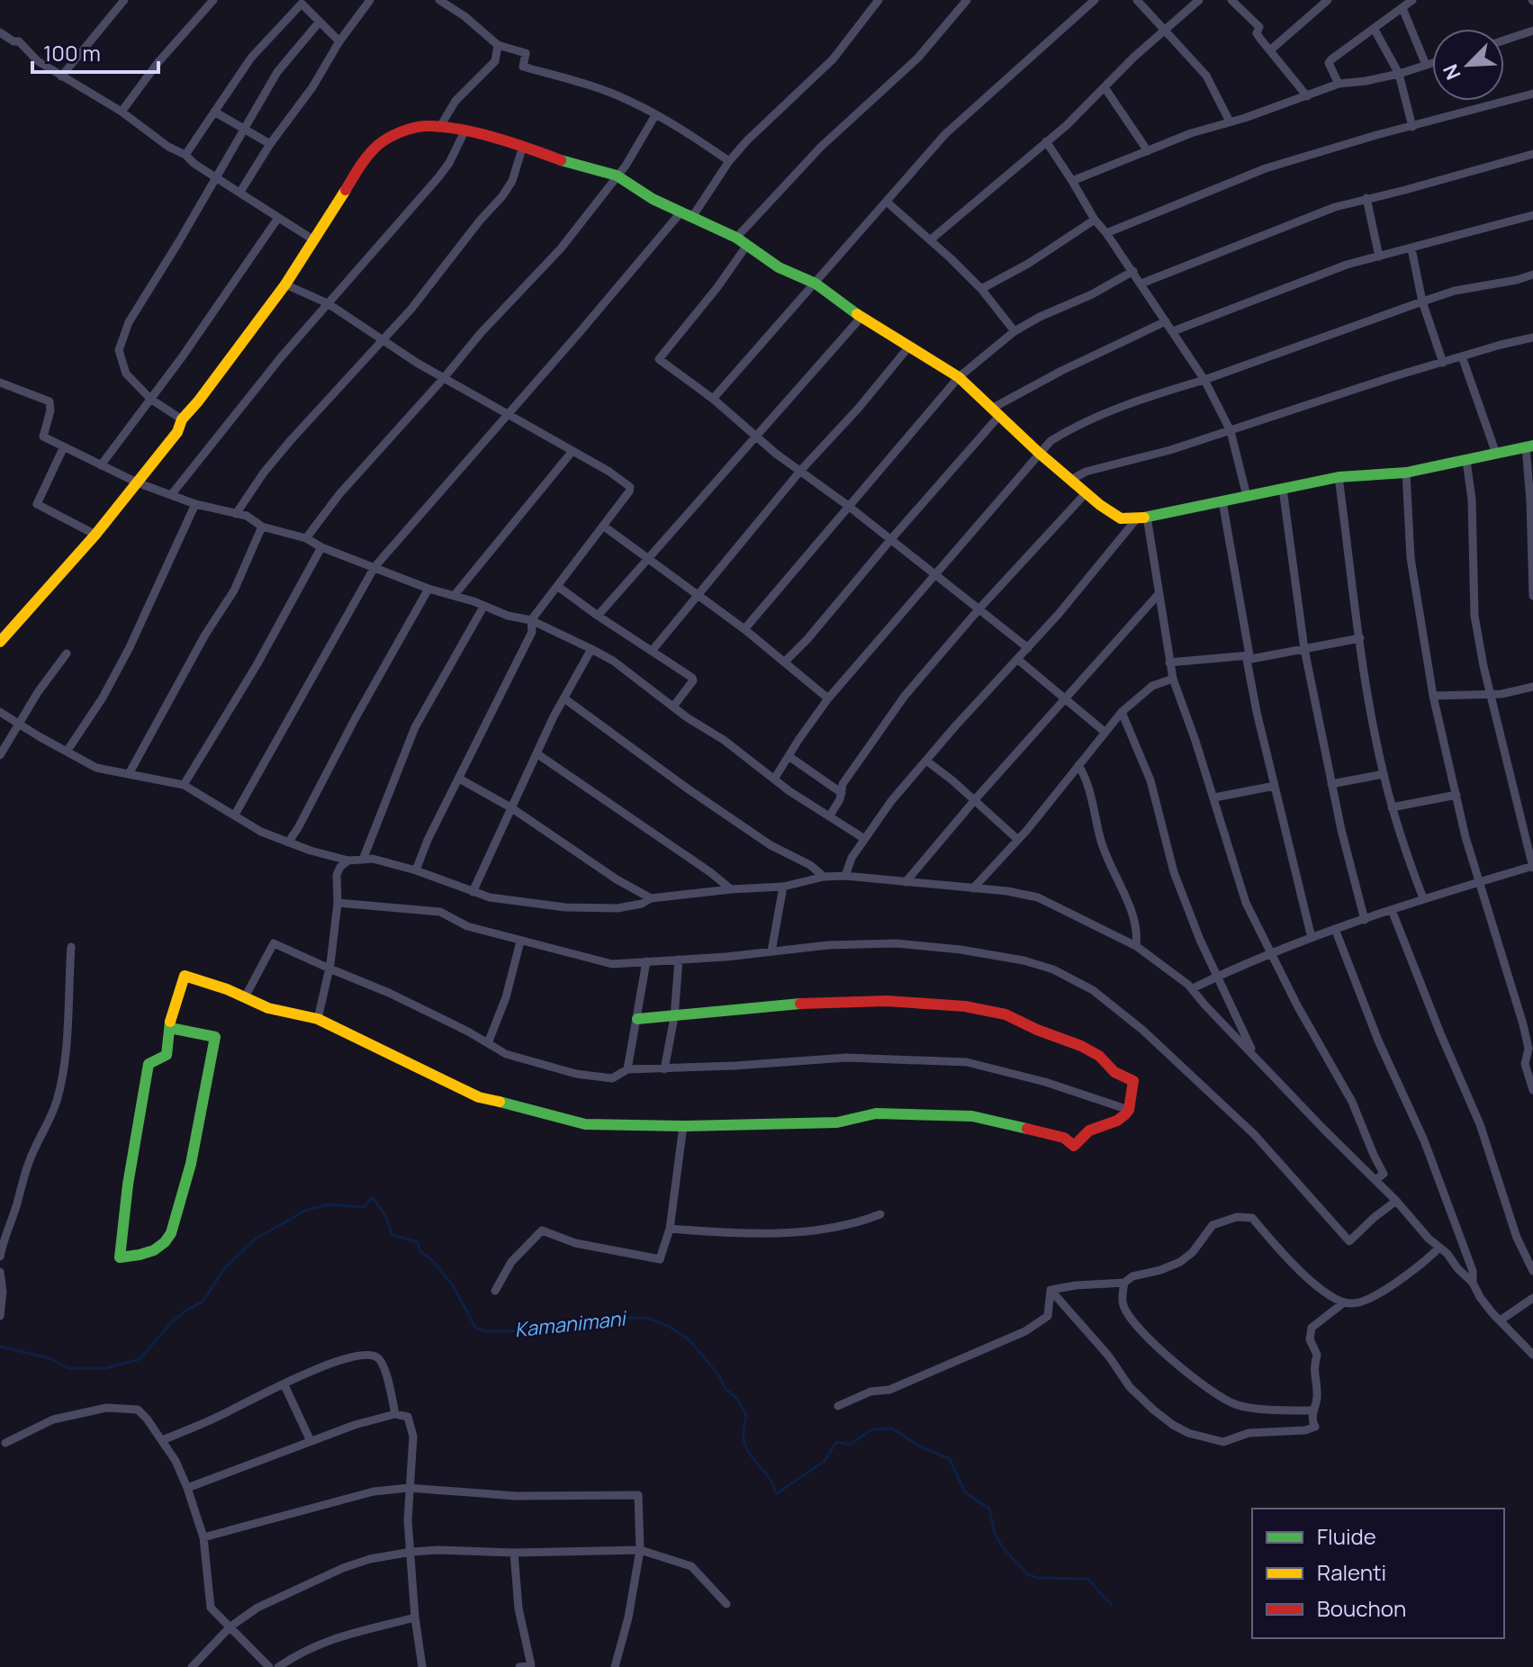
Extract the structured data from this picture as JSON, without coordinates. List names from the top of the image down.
{
  "water": ["Kamanimani"],
  "legend": ["Fluide", "Ralenti", "Bouchon"],
  "scale_bar": "100 m",
  "north": "bottom left"
}
